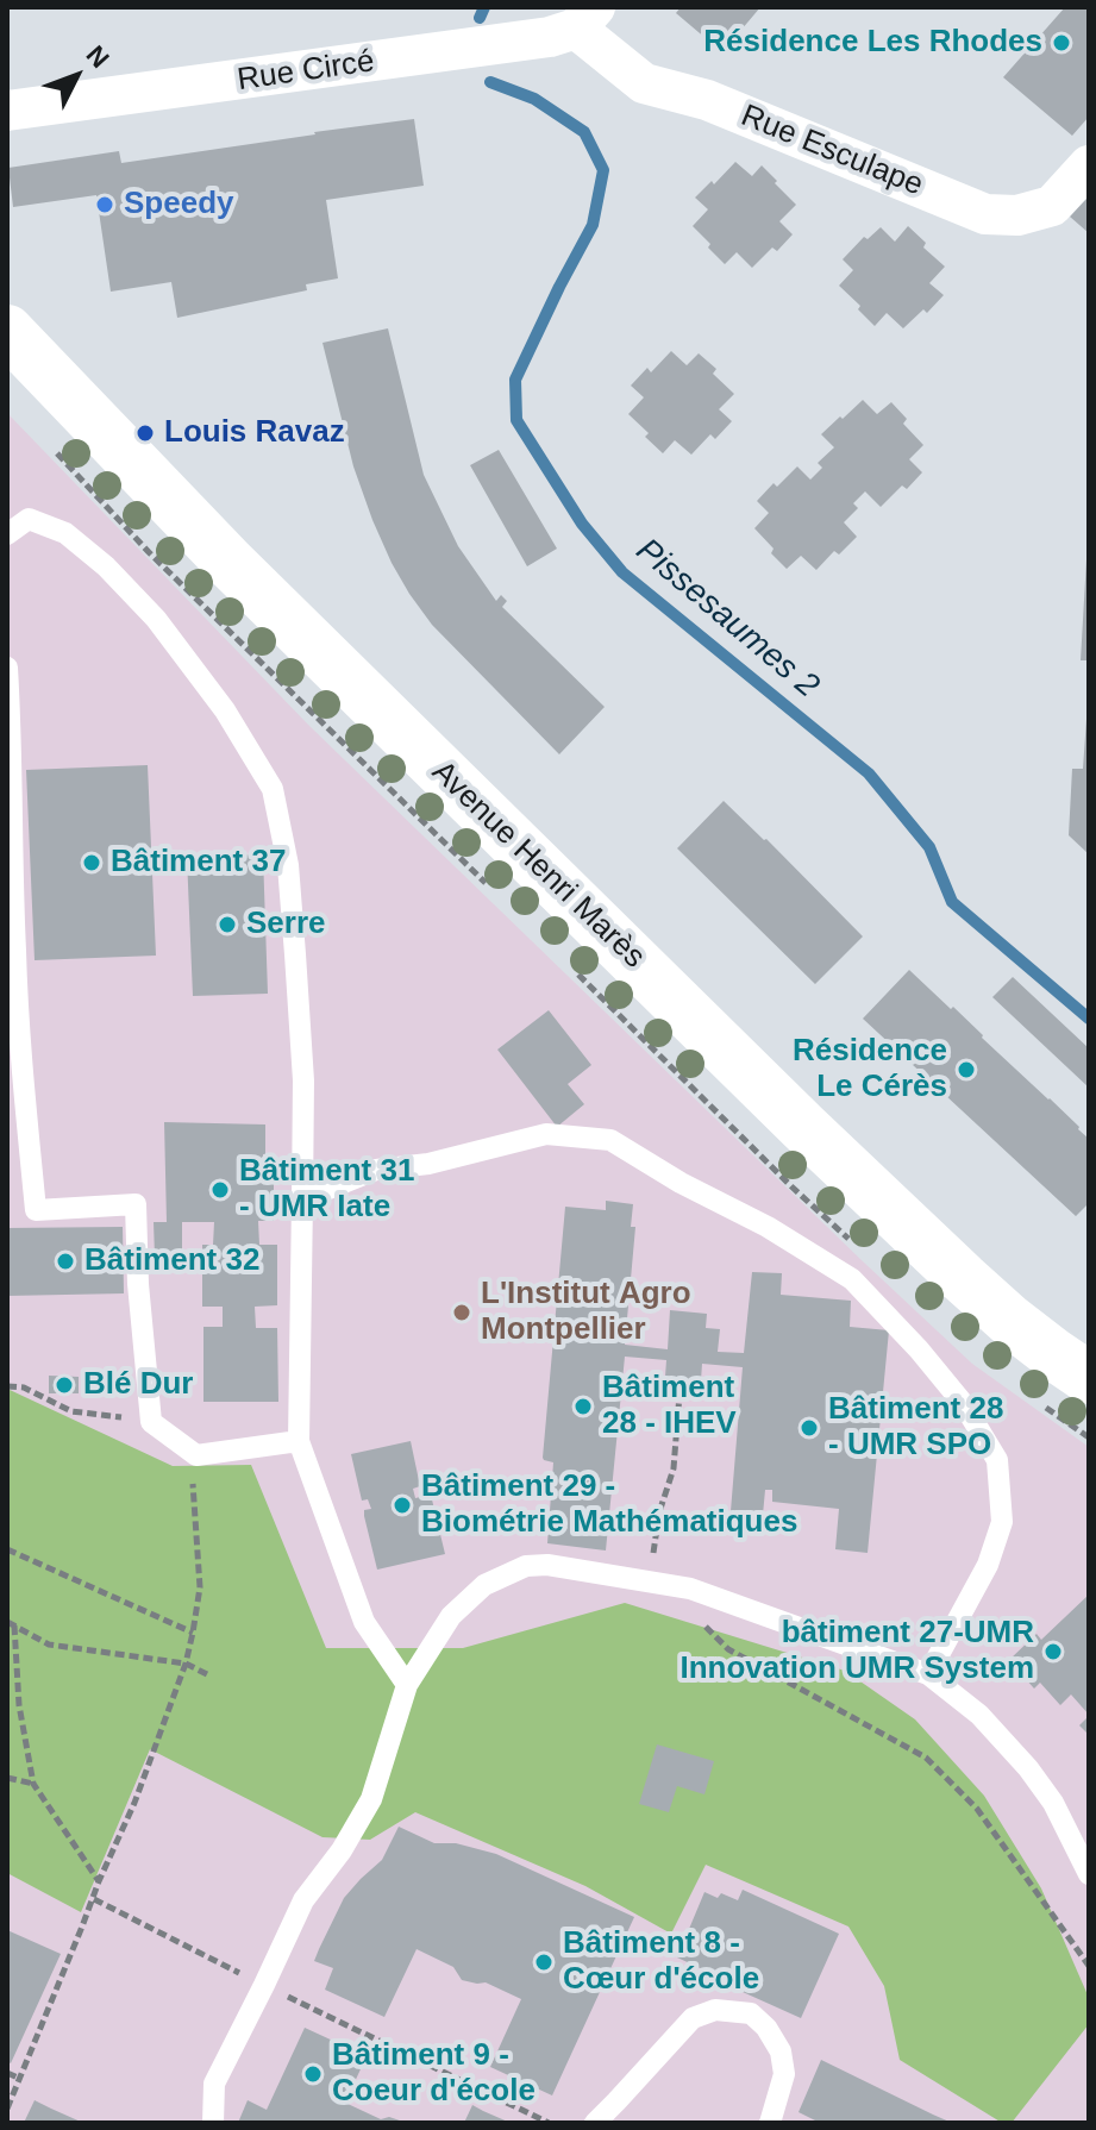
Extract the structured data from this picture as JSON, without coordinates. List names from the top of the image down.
{
  "streets": {
    "main road": ["Avenue Henri Marès"],
    "street": ["Rue Circé", "Rue Esculape"]
  },
  "crossings": [
    ["Rue Circé", "Rue Esculape"]
  ],
  "water": ["Pissesaumes 2"],
  "places": [
    "Résidence Les Rhodes",
    "Speedy",
    "Louis Ravaz",
    "Bâtiment 37",
    "Serre",
    "Résidence Le Cérès",
    "Bâtiment 31 - UMR Iate",
    "Bâtiment 32",
    "L'Institut Agro Montpellier",
    "Blé Dur",
    "Bâtiment 28 - IHEV",
    "Bâtiment 28 - UMR SPO",
    "Bâtiment 29 - Biométrie Mathématiques",
    "bâtiment 27-UMR Innovation UMR System",
    "Bâtiment 8 - Cœur d'école",
    "Bâtiment 9 - Coeur d'école"
  ],
  "north": "top right"
}
